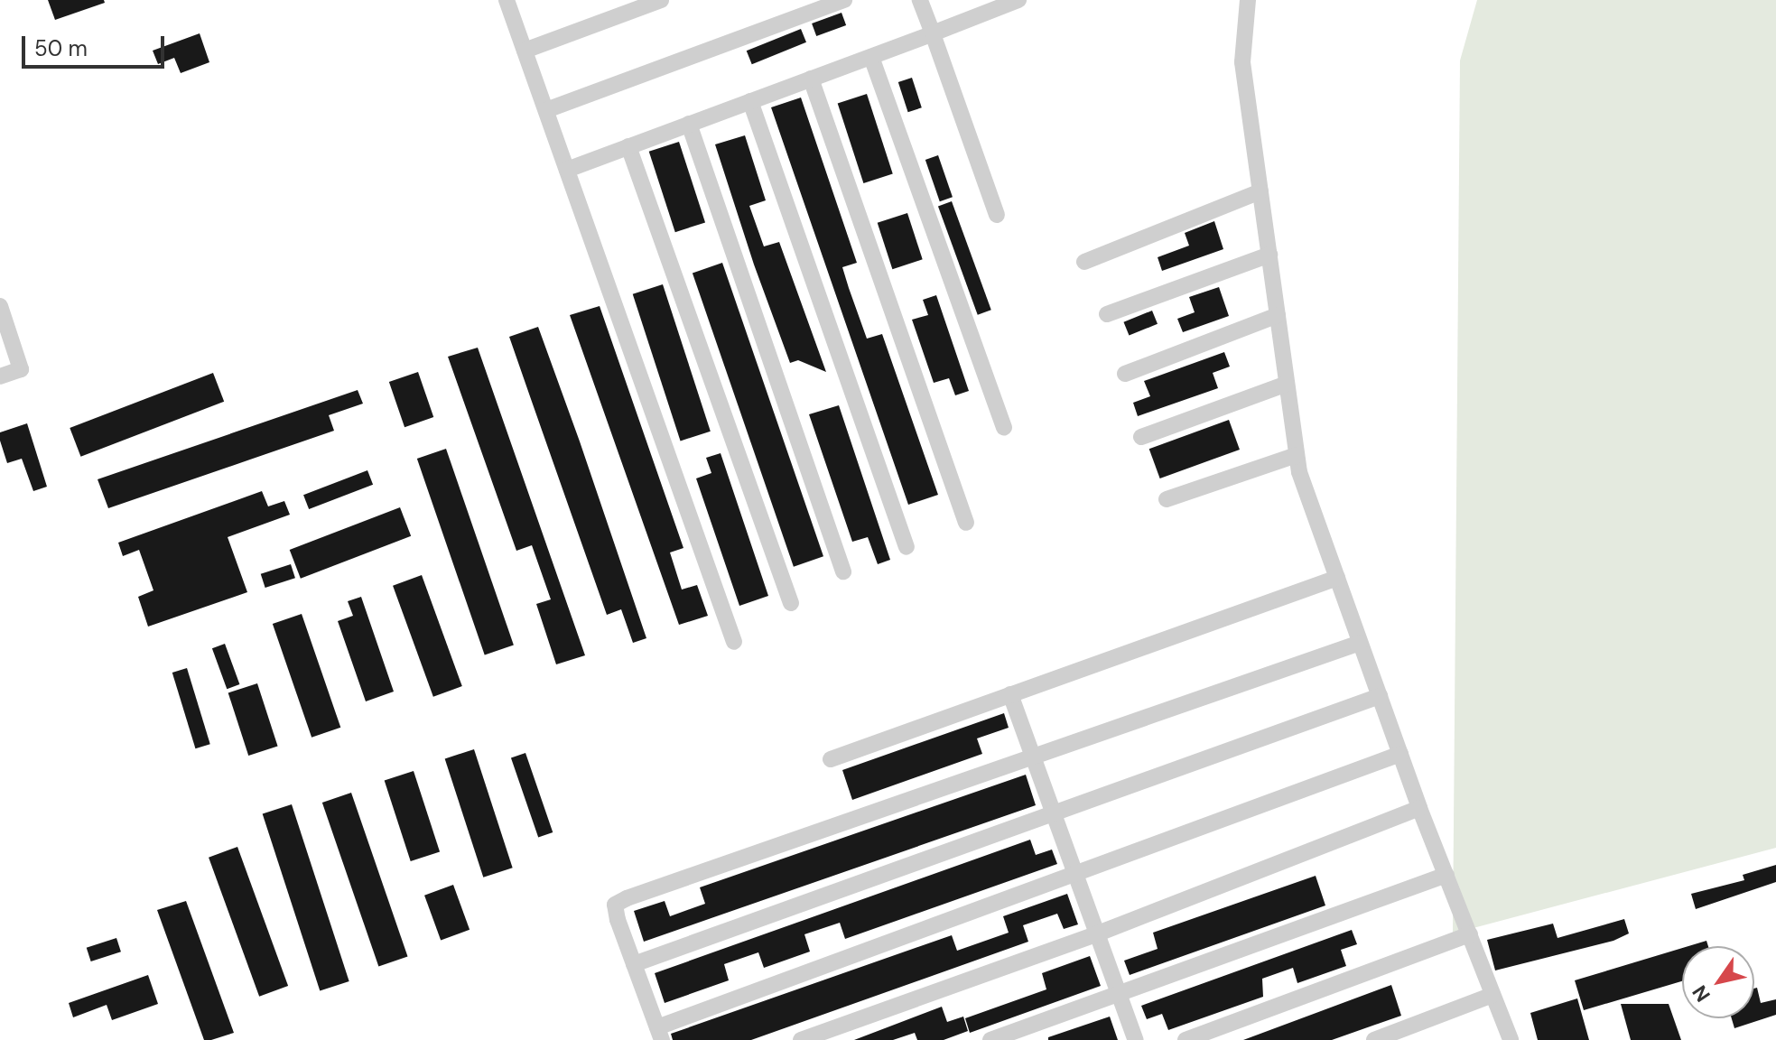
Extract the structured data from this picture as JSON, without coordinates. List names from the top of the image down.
{
  "scale_bar": "50 m",
  "north": "bottom left"
}
